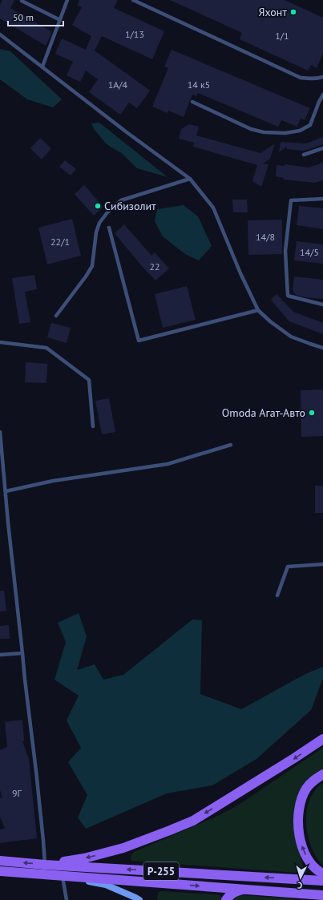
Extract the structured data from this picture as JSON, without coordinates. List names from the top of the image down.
{
  "streets": {
    "main road": ["Р-255"]
  },
  "places": ["Яхонт", "Сибизолит", "Omoda Агат-Авто"],
  "house_numbers": [
    "1/13",
    "1/1",
    "1А/4",
    "14 к5",
    "14/8",
    "22/1",
    "14/5",
    "22",
    "9Г"
  ],
  "scale_bar": "50 m",
  "north": "bottom"
}
